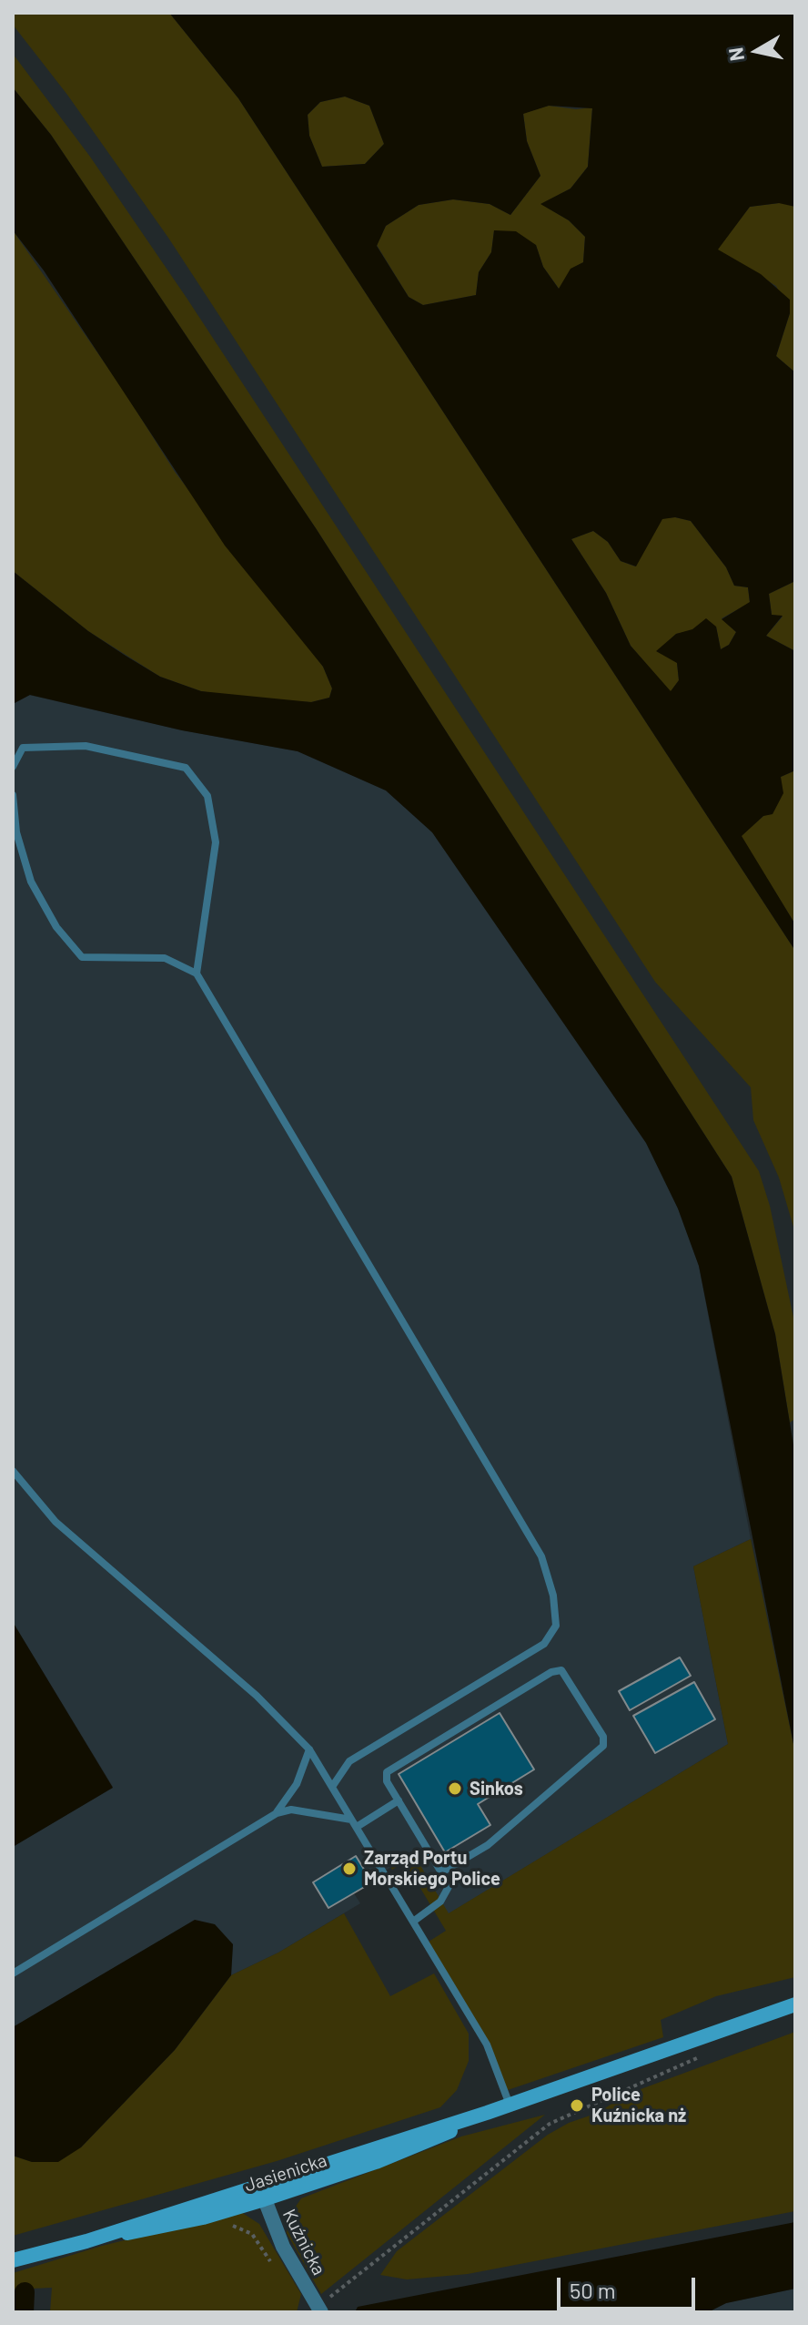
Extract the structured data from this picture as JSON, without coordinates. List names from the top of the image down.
{
  "streets": {
    "main road": ["Jasienicka"],
    "street": ["Kuźnicka"]
  },
  "crossings": [
    ["Jasienicka", "Kuźnicka"]
  ],
  "places": ["Sinkos", "Zarząd Portu Morskiego Police", "Police Kuźnicka nż"],
  "scale_bar": "50 m",
  "north": "left"
}
